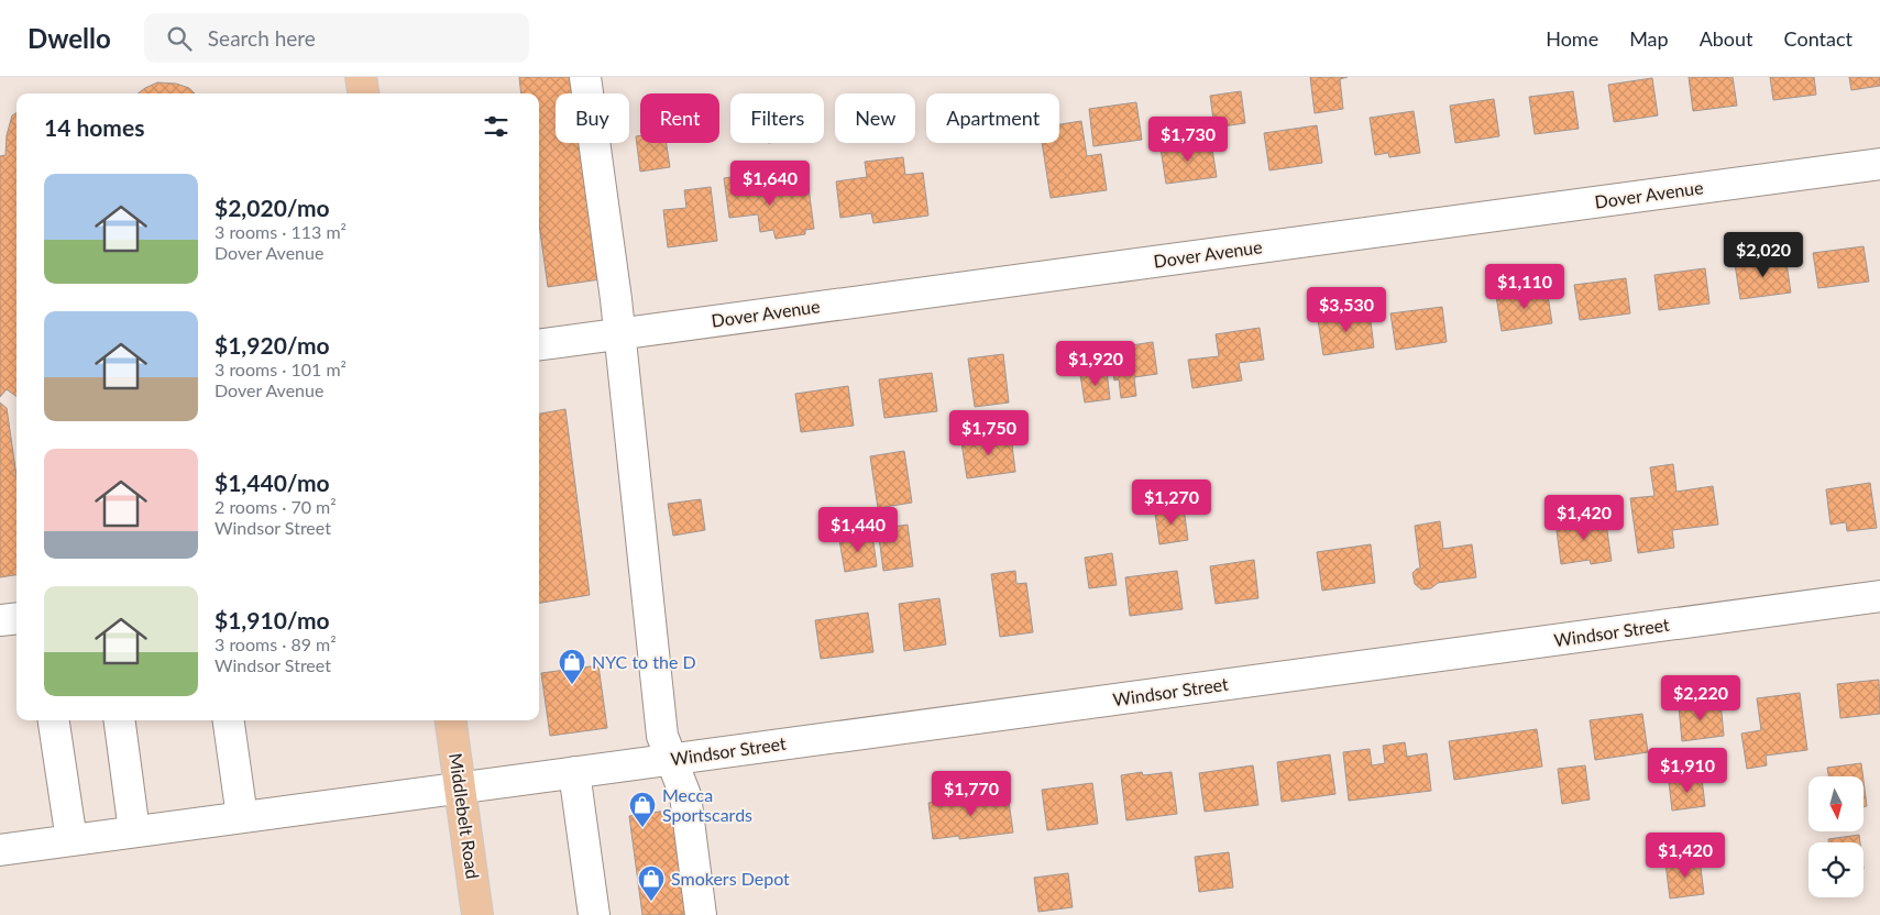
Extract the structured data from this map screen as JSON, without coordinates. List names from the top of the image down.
{
  "streets": {
    "main road": ["Middlebelt Road"],
    "street": ["Dover Avenue", "Windsor Street"]
  },
  "crossings": [
    ["Windsor Street", "Middlebelt Road"]
  ],
  "places": {
    "shop": ["NYC to the D", "Mecca Sportscards", "Smokers Depot"]
  },
  "north": "bottom",
  "page": {
    "header": "Dwello",
    "search": "Search here",
    "nav": [
      "Home",
      "Map",
      "About",
      "Contact"
    ],
    "chip": [
      "Buy",
      "Rent",
      "Filters",
      "New",
      "Apartment"
    ],
    "heading": "14 homes",
    "price": [
      "$1,730",
      "$1,640",
      "$2,020",
      "$1,110",
      "$3,530",
      "$1,920",
      "$1,750",
      "$1,270",
      "$1,420",
      "$1,440",
      "$2,220",
      "$1,910",
      "$1,770",
      "$1,420"
    ],
    "list": [
      {
        "name": "$2,020/mo",
        "note": "3 rooms · 113 m² · Dover Avenue"
      },
      {
        "name": "$1,920/mo",
        "note": "3 rooms · 101 m² · Dover Avenue"
      },
      {
        "name": "$1,440/mo",
        "note": "2 rooms · 70 m² · Windsor Street"
      },
      {
        "name": "$1,910/mo",
        "note": "3 rooms · 89 m² · Windsor Street"
      }
    ]
  }
}
